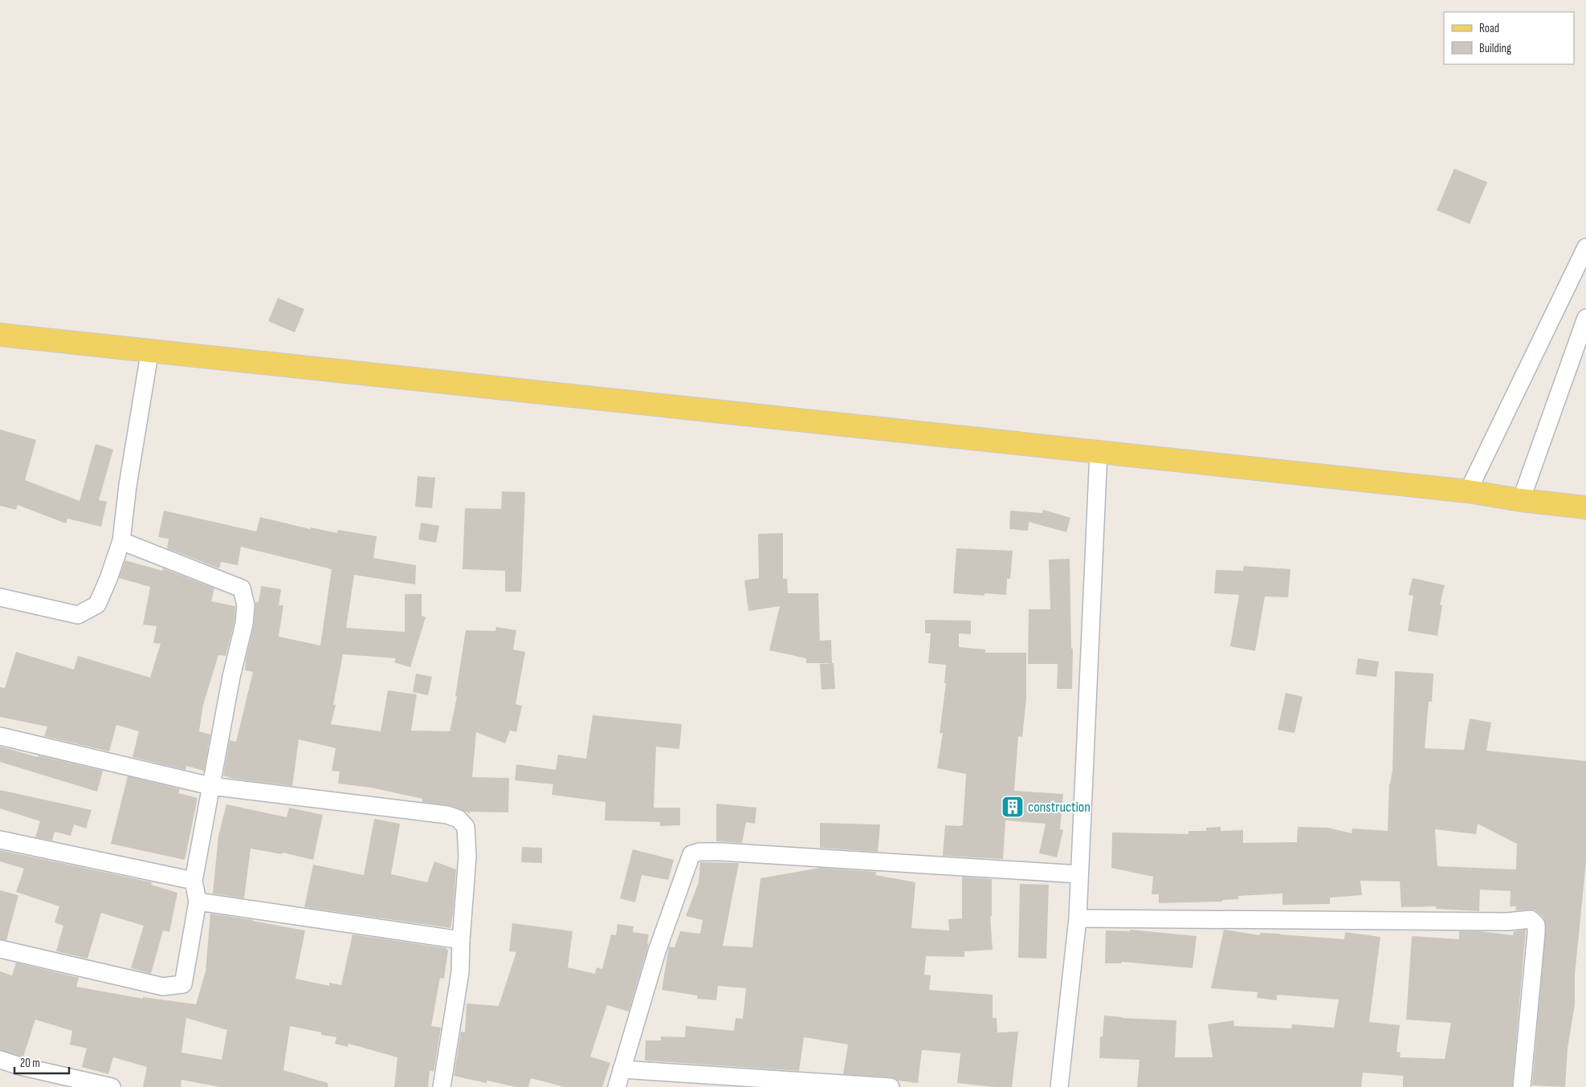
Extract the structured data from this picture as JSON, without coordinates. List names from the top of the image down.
{
  "places": {
    "building": ["construction"]
  },
  "legend": ["Road", "Building"],
  "scale_bar": "20 m"
}
